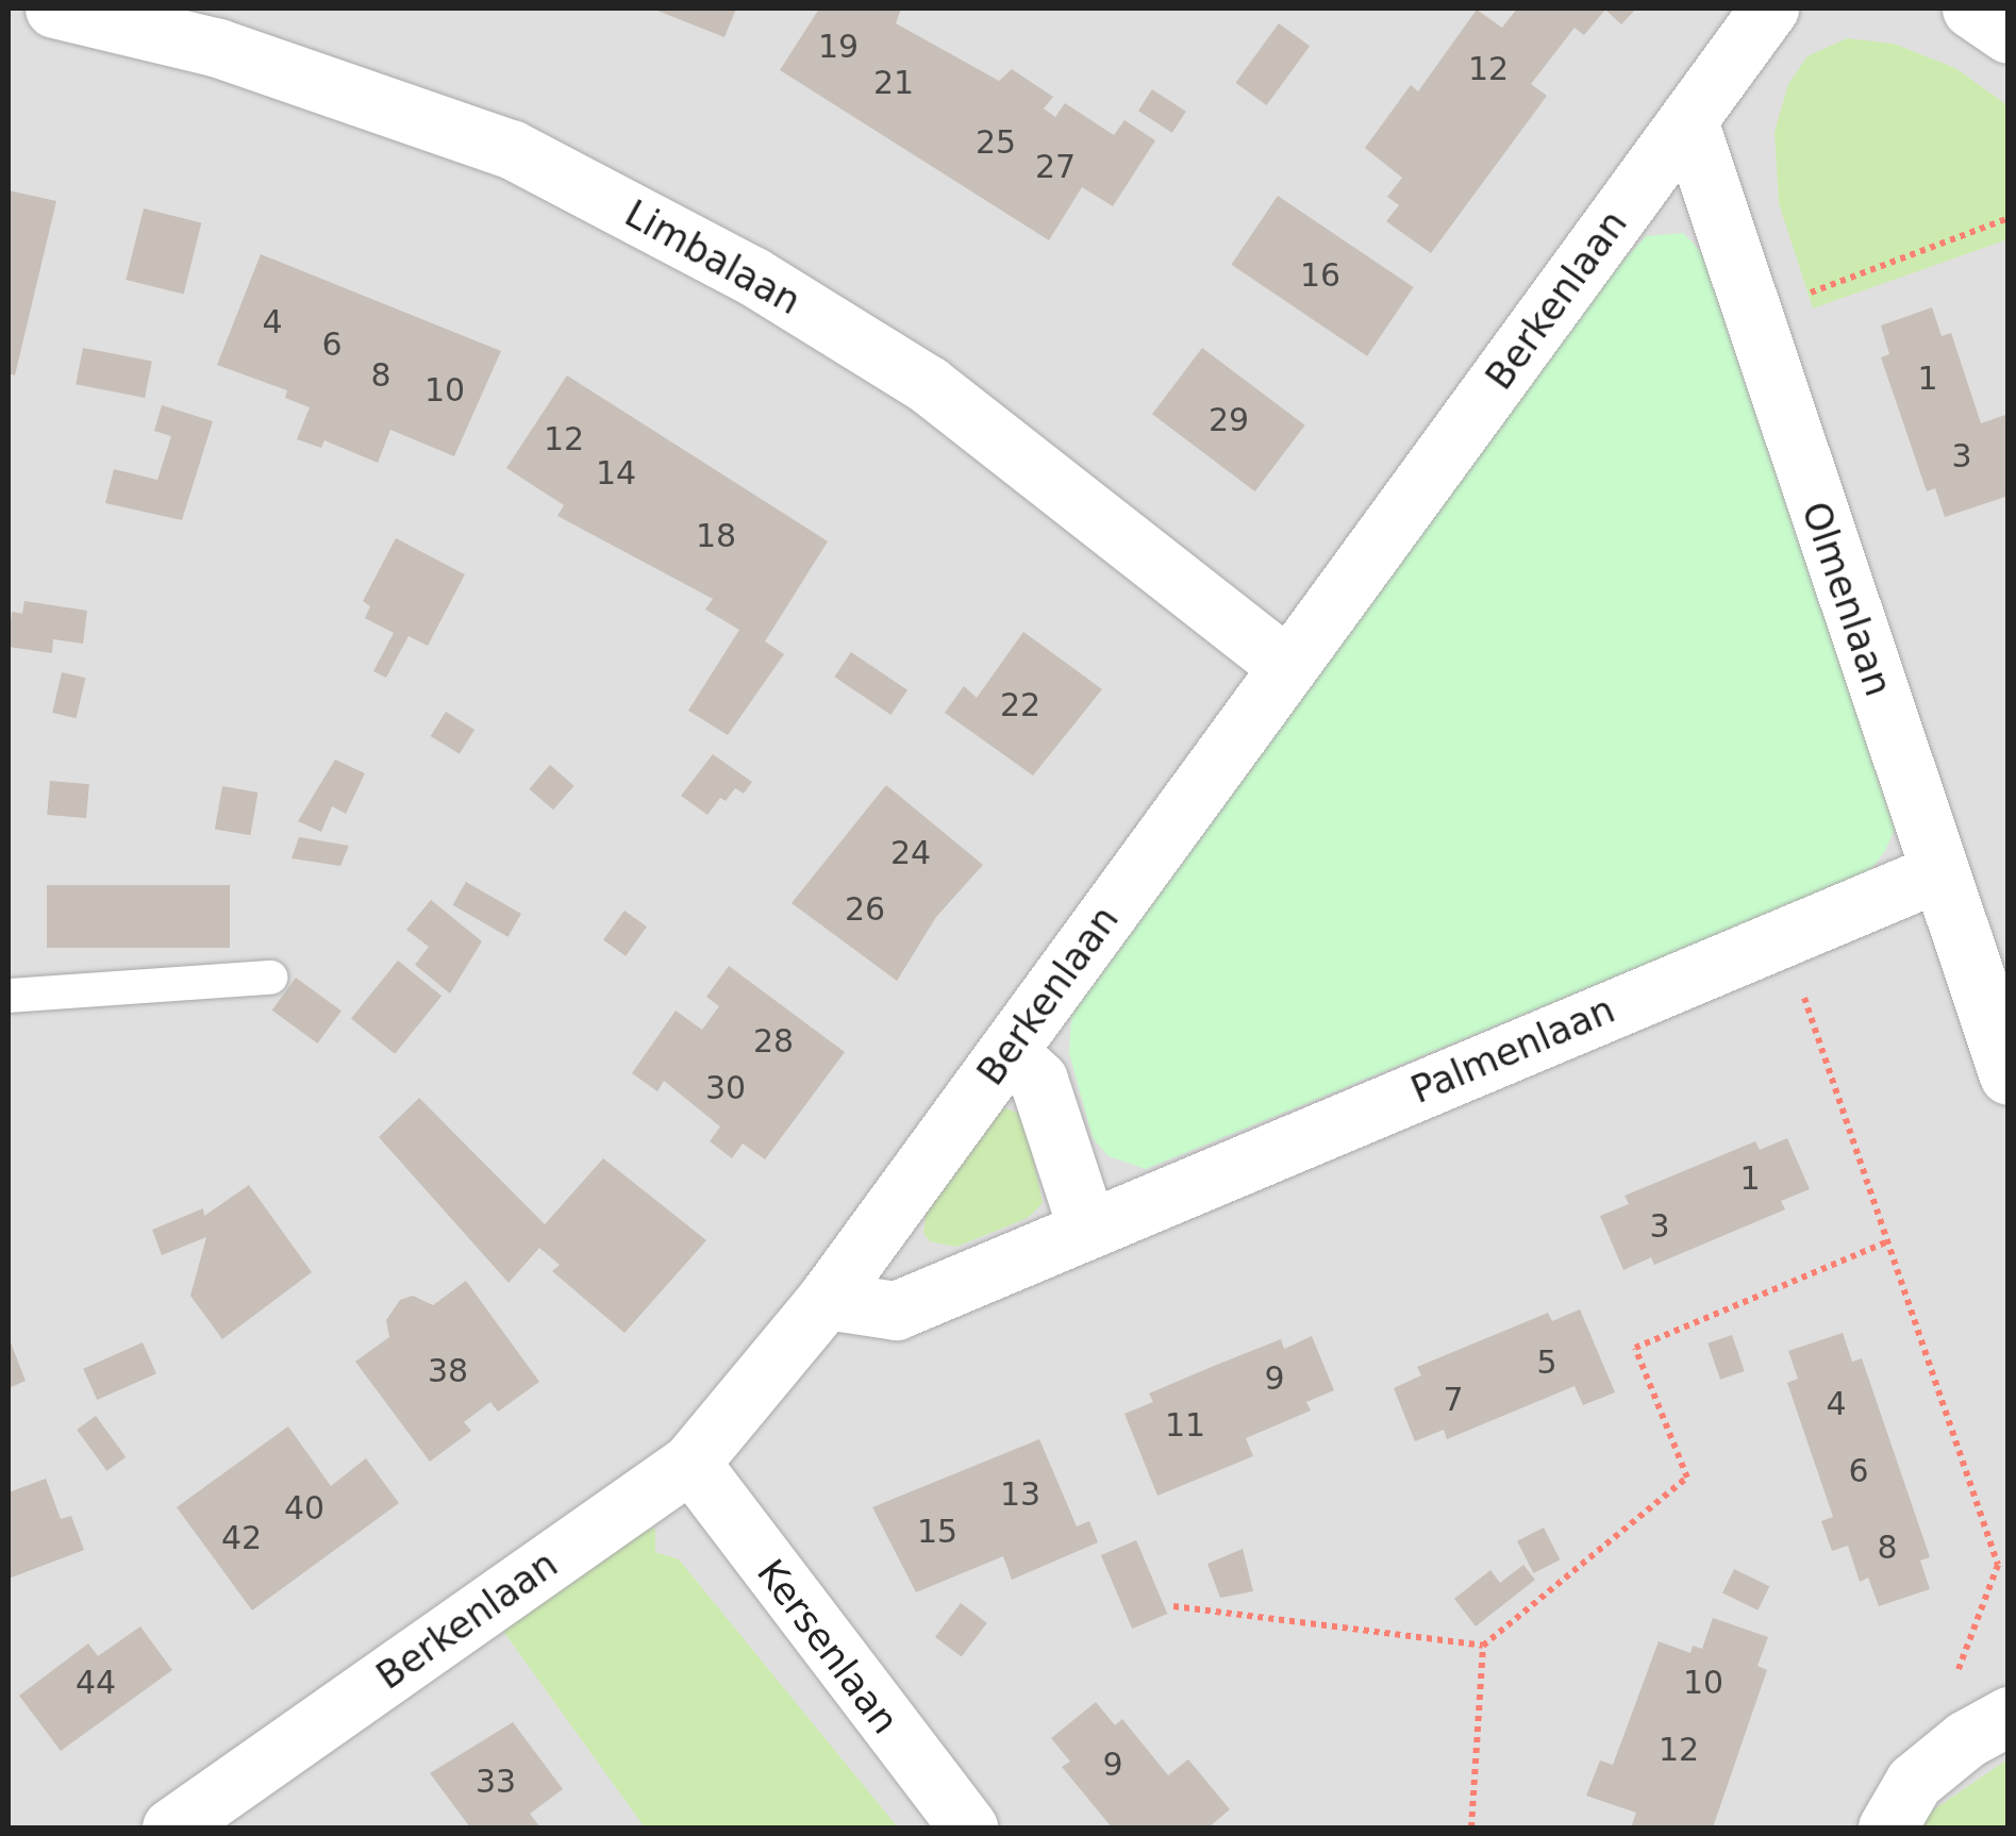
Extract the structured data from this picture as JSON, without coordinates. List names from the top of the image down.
{
  "streets": {
    "street": [
      "Limbalaan",
      "Berkenlaan",
      "Olmenlaan",
      "Palmenlaan",
      "Kersenlaan"
    ]
  },
  "crossings": [
    ["Limbalaan", "Berkenlaan"],
    ["Berkenlaan", "Olmenlaan"],
    ["Berkenlaan", "Palmenlaan"],
    ["Berkenlaan", "Kersenlaan"],
    ["Olmenlaan", "Palmenlaan"]
  ],
  "house_numbers": [
    "19",
    "12",
    "21",
    "25",
    "27",
    "16",
    "4",
    "6",
    "8",
    "1",
    "10",
    "29",
    "12",
    "3",
    "14",
    "18",
    "22",
    "24",
    "26",
    "28",
    "30",
    "1",
    "3",
    "5",
    "38",
    "9",
    "7",
    "4",
    "11",
    "6",
    "13",
    "40",
    "15",
    "42",
    "8",
    "44",
    "10",
    "12",
    "9",
    "33"
  ]
}
